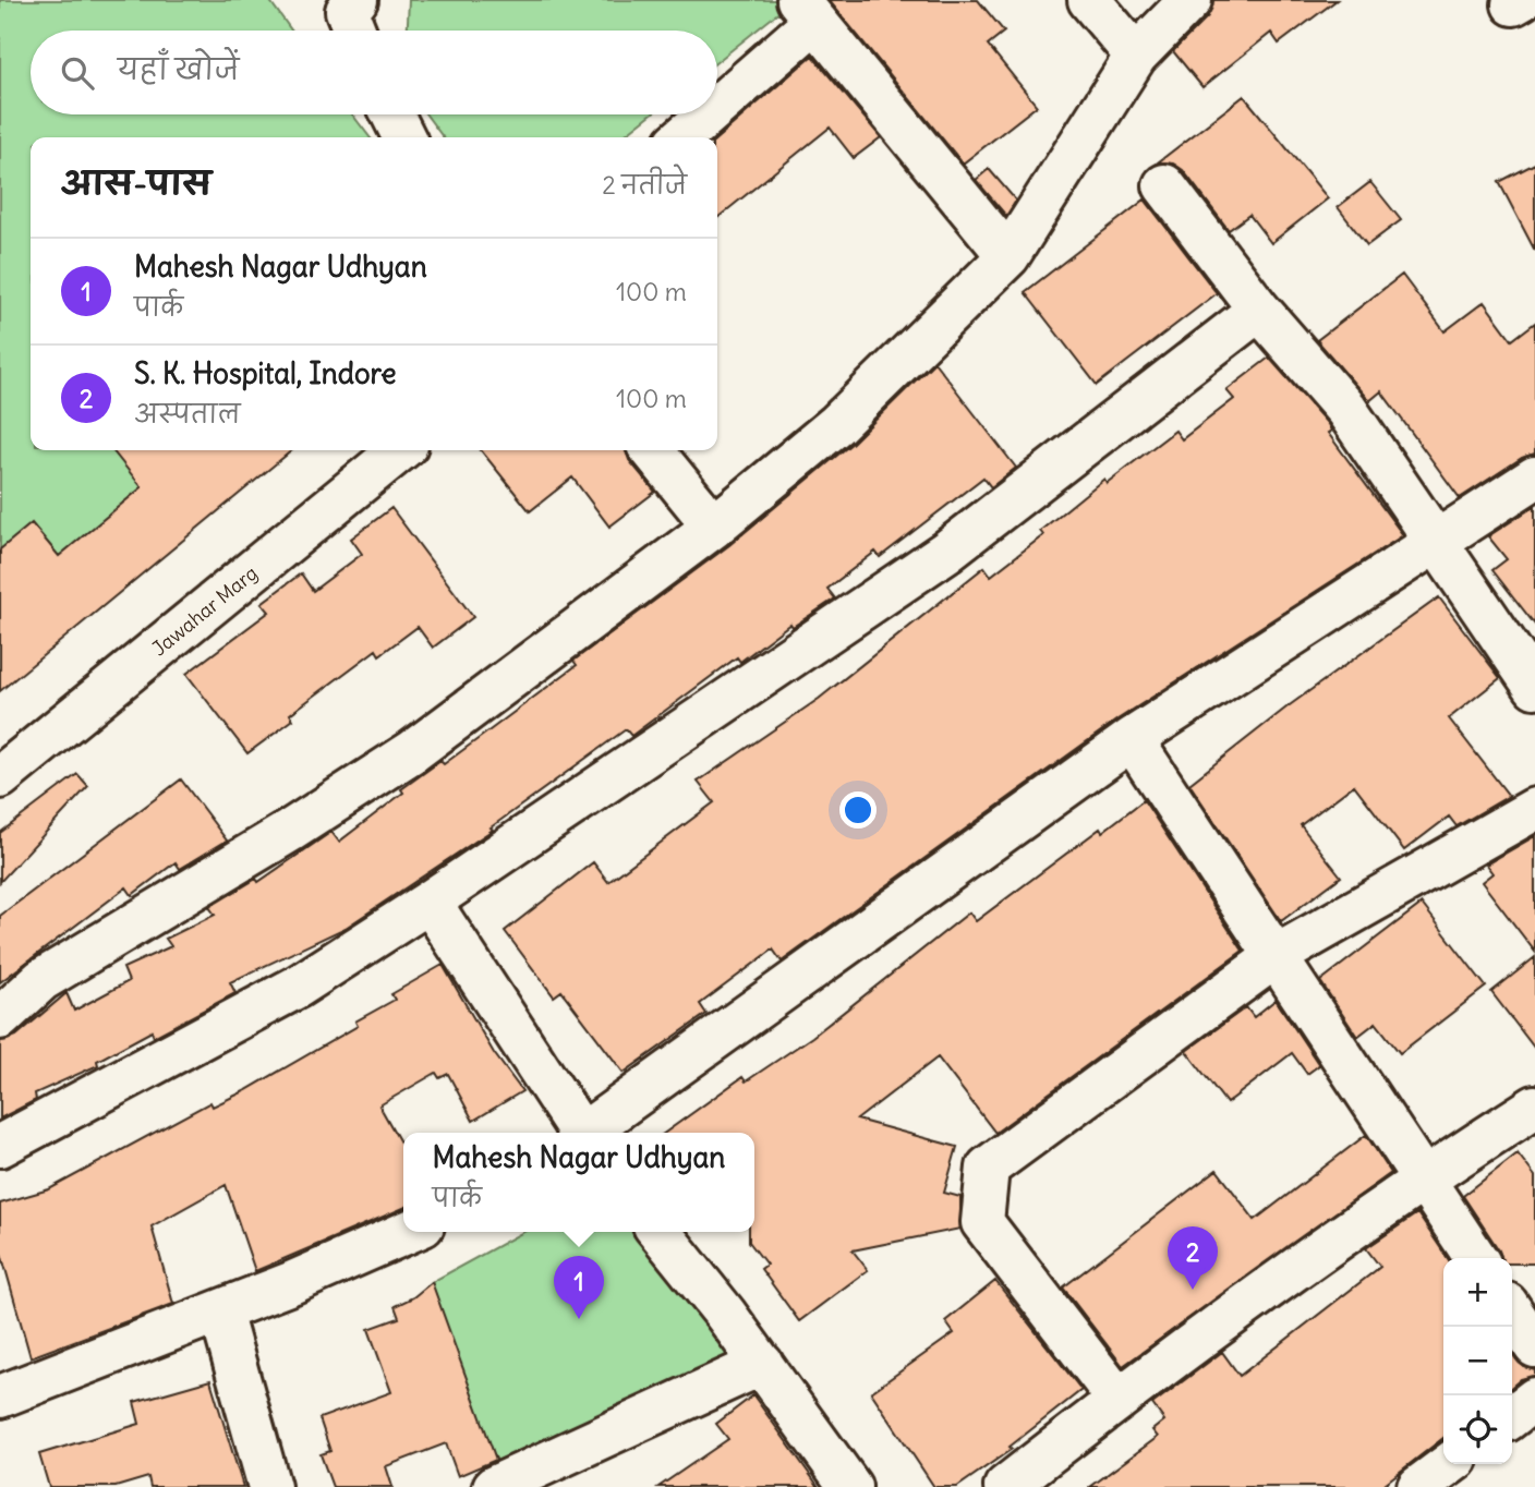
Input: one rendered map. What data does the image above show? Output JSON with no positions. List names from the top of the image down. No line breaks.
{"streets":{"street":["Jawahar Marg"]},"page":{"search":"यहाँ खोजें","heading":["आस-पास","2 नतीजे"],"list":[{"mark":"1","name":"Mahesh Nagar Udhyan","note":"पार्क","value":"100 m"},{"mark":"2","name":"S. K. Hospital, Indore","note":"अस्पताल","value":"100 m"}],"popup":["Mahesh Nagar Udhyan","पार्क"],"pins":["2","1"],"map_buttons":["+","−"]}}
